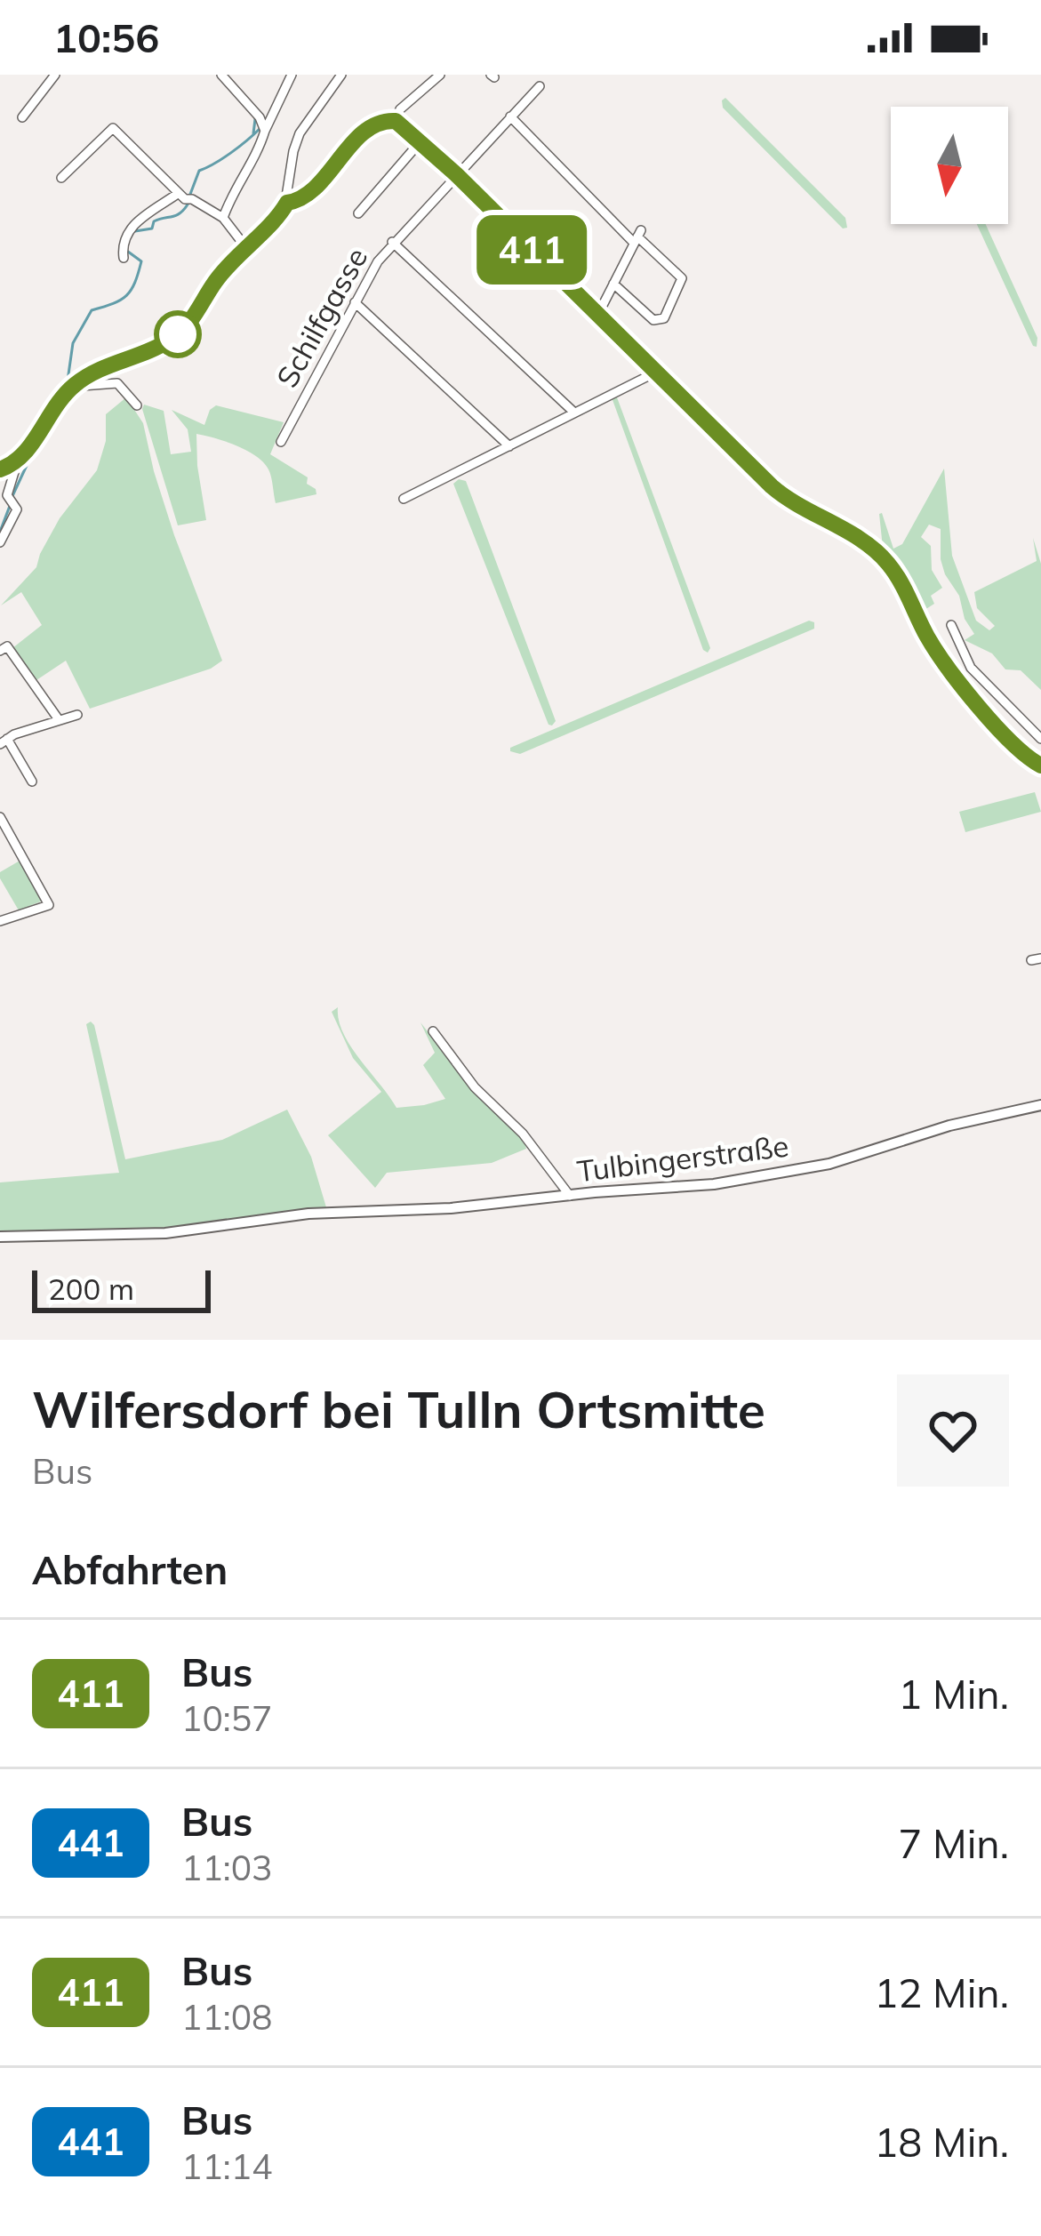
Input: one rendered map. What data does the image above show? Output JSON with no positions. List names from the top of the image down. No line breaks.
{"streets":{"main road":["Tulbingerstraße"],"street":["Schilfgasse"]},"lines":["bus line 411"],"scale_bar":"200 m","north":"bottom","page":{"status":"10:56","on_map":"411","scale":"200 m","heading":[["Wilfersdorf bei Tulln Ortsmitte","Bus"],"Abfahrten"],"list":[{"mark":"411","name":"Bus","note":"10:57","value":"1 Min."},{"mark":"441","name":"Bus","note":"11:03","value":"7 Min."},{"mark":"411","name":"Bus","note":"11:08","value":"12 Min."},{"mark":"441","name":"Bus","note":"11:14","value":"18 Min."}]}}
